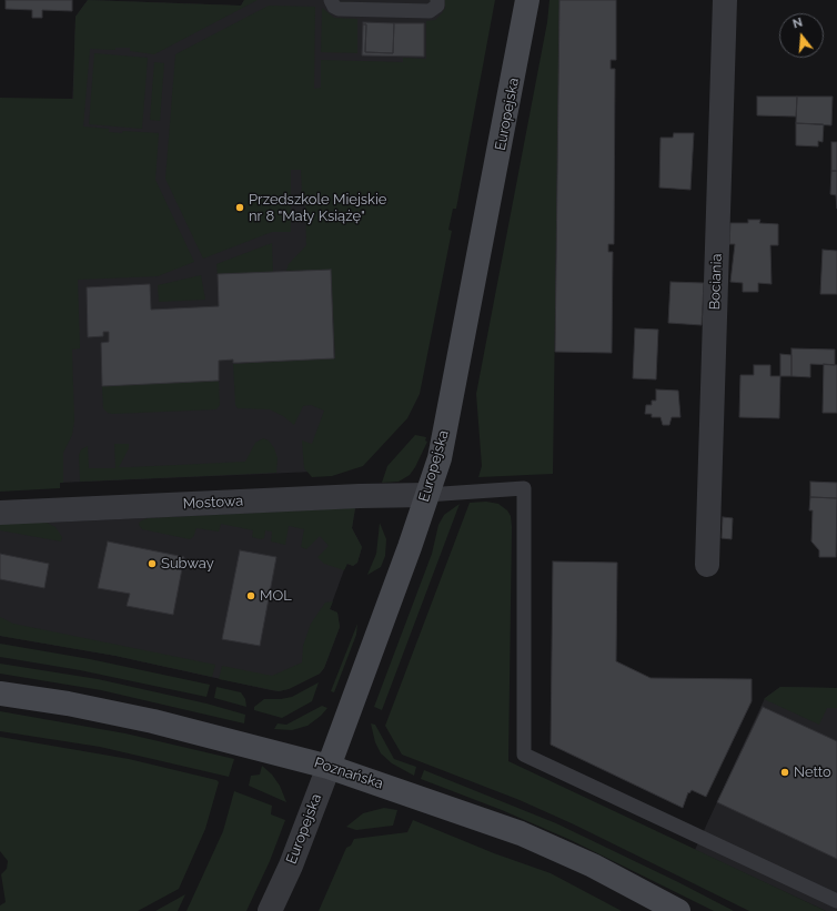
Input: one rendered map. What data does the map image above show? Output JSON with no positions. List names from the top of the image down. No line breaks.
{"streets":{"street":["Europejska","Bociania","Mostowa","Poznańska"]},"crossings":[["Europejska","Mostowa"],["Europejska","Poznańska"]],"places":["Przedszkole Miejskie nr 8 \"Mały Książę\"","Subway","MOL","Netto"],"north":"top"}
